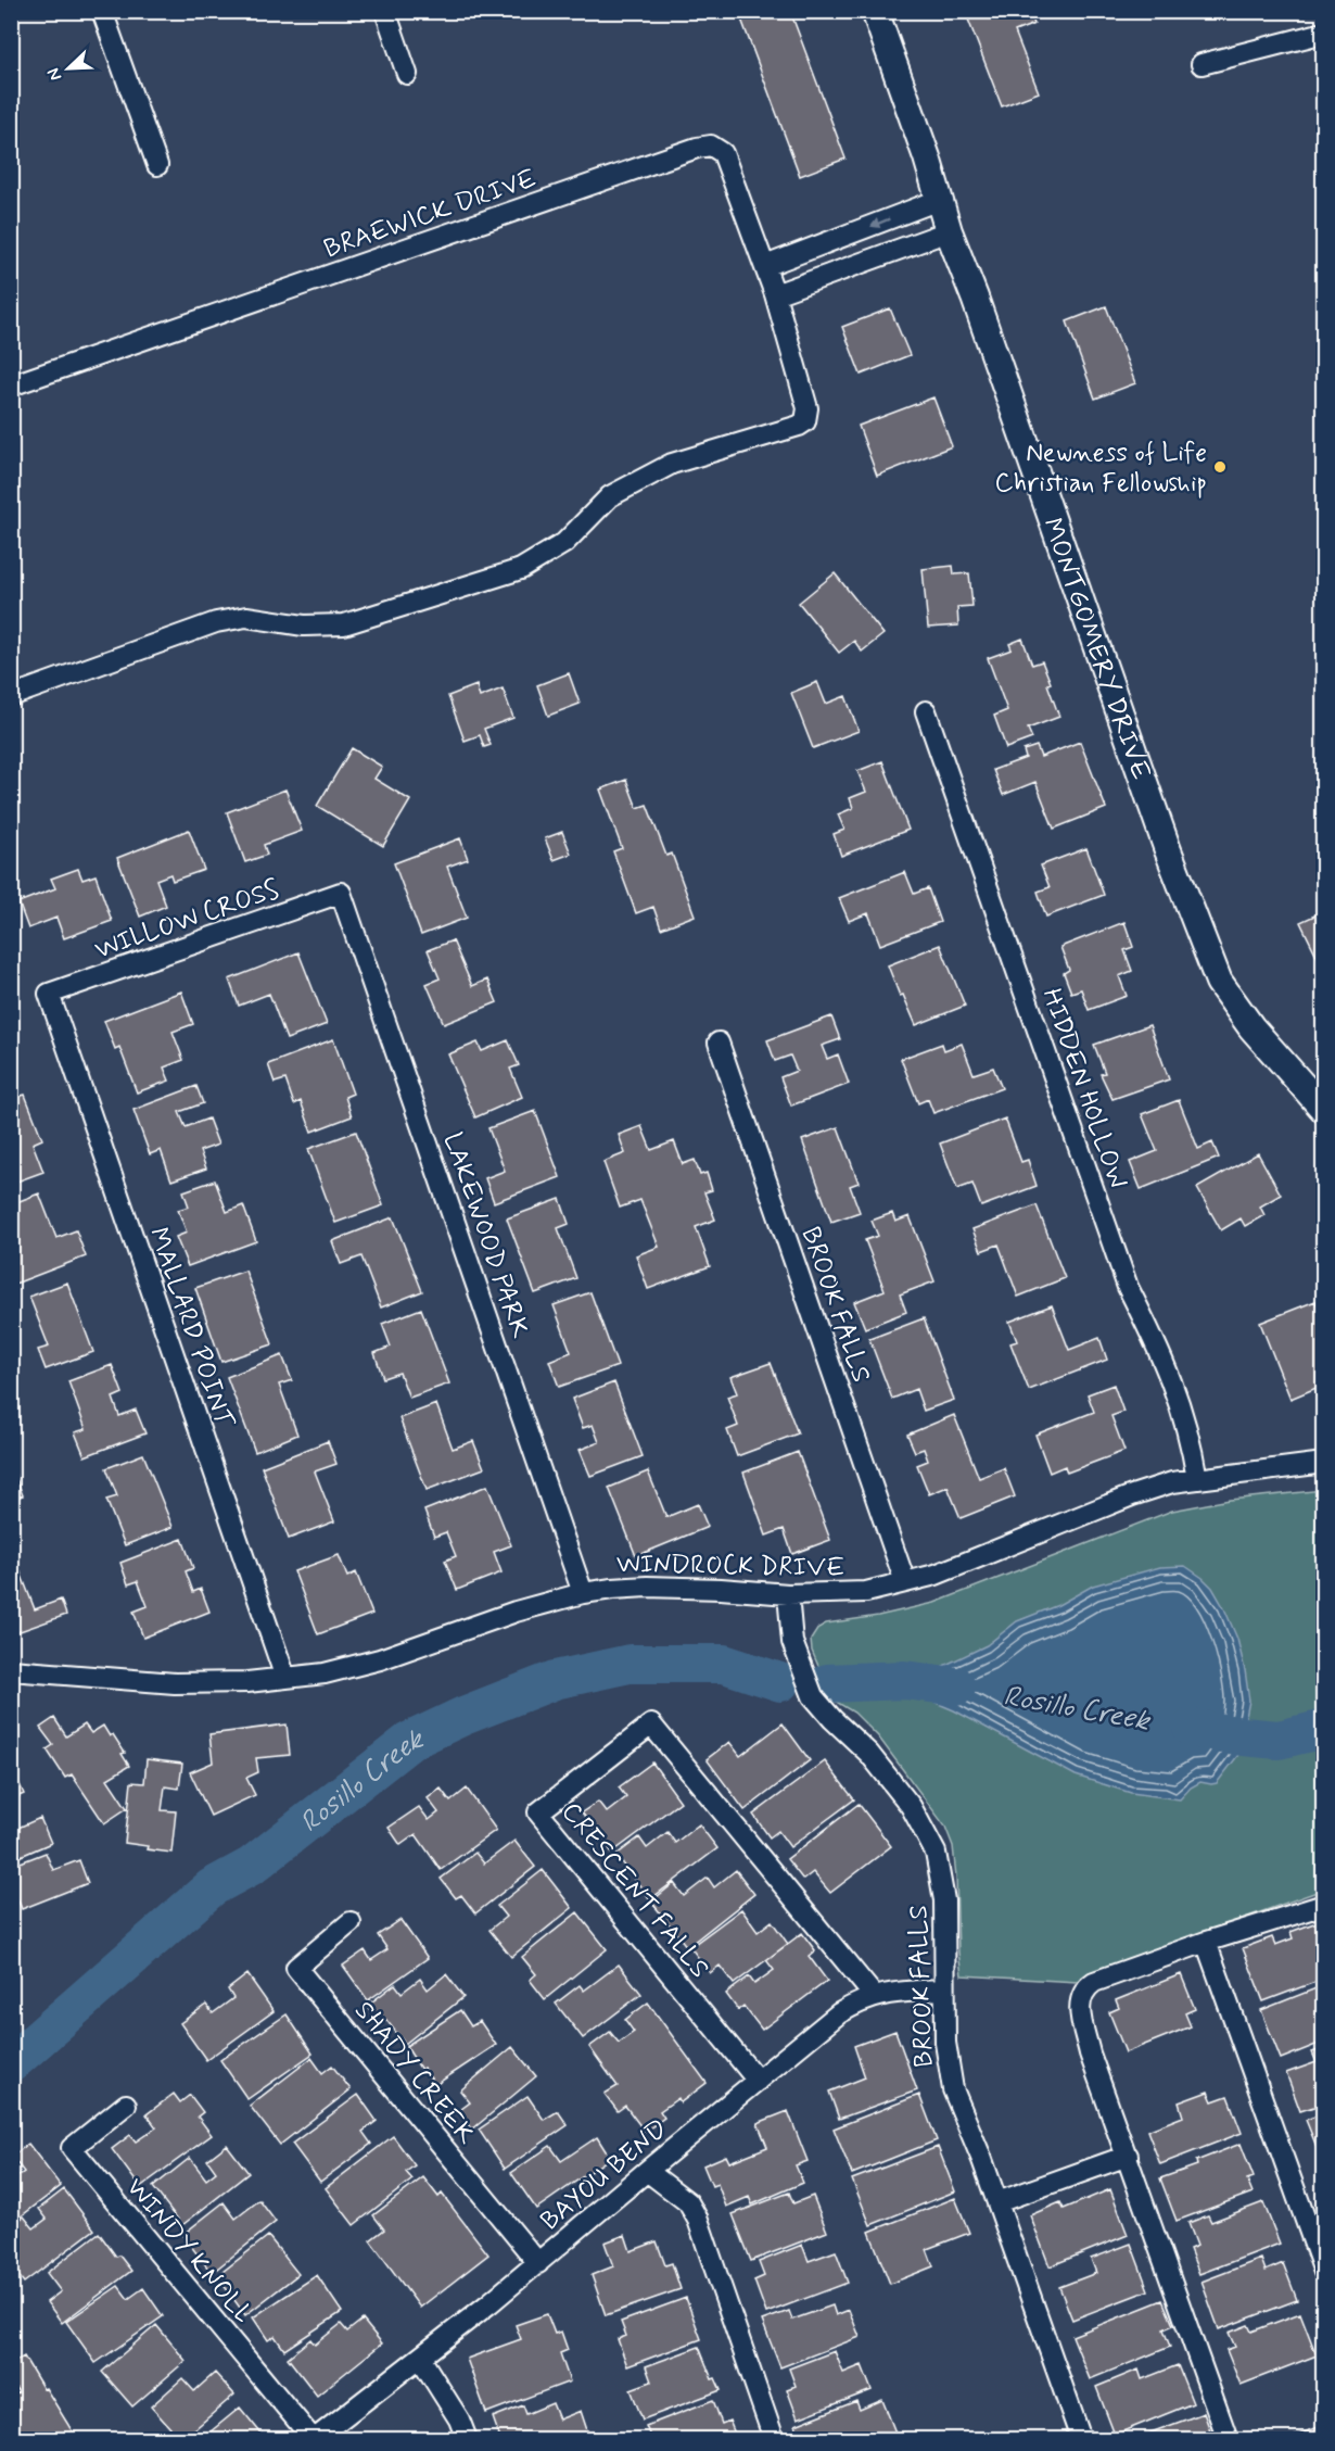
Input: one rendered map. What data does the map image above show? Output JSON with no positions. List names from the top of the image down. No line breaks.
{"streets":{"main road":["MONTGOMERY DRIVE"],"street":["BRAEWICK DRIVE","WILLOW CROSS","HIDDEN HOLLOW","LAKEWOOD PARK","BROOK FALLS","MALLARD POINT","WINDROCK DRIVE","CRESCENT FALLS","SHADY CREEK","BAYOU BEND","WINDY KNOLL"]},"crossings":[["WILLOW CROSS","LAKEWOOD PARK"],["WILLOW CROSS","MALLARD POINT"],["HIDDEN HOLLOW","WINDROCK DRIVE"],["LAKEWOOD PARK","WINDROCK DRIVE"],["BROOK FALLS","WINDROCK DRIVE"],["BROOK FALLS","BAYOU BEND"],["MALLARD POINT","WINDROCK DRIVE"],["CRESCENT FALLS","BAYOU BEND"],["SHADY CREEK","BAYOU BEND"],["BAYOU BEND","WINDY KNOLL"]],"water":["Rosillo Creek"],"places":["Newness of Life Christian Fellowship"],"north":"bottom left"}
